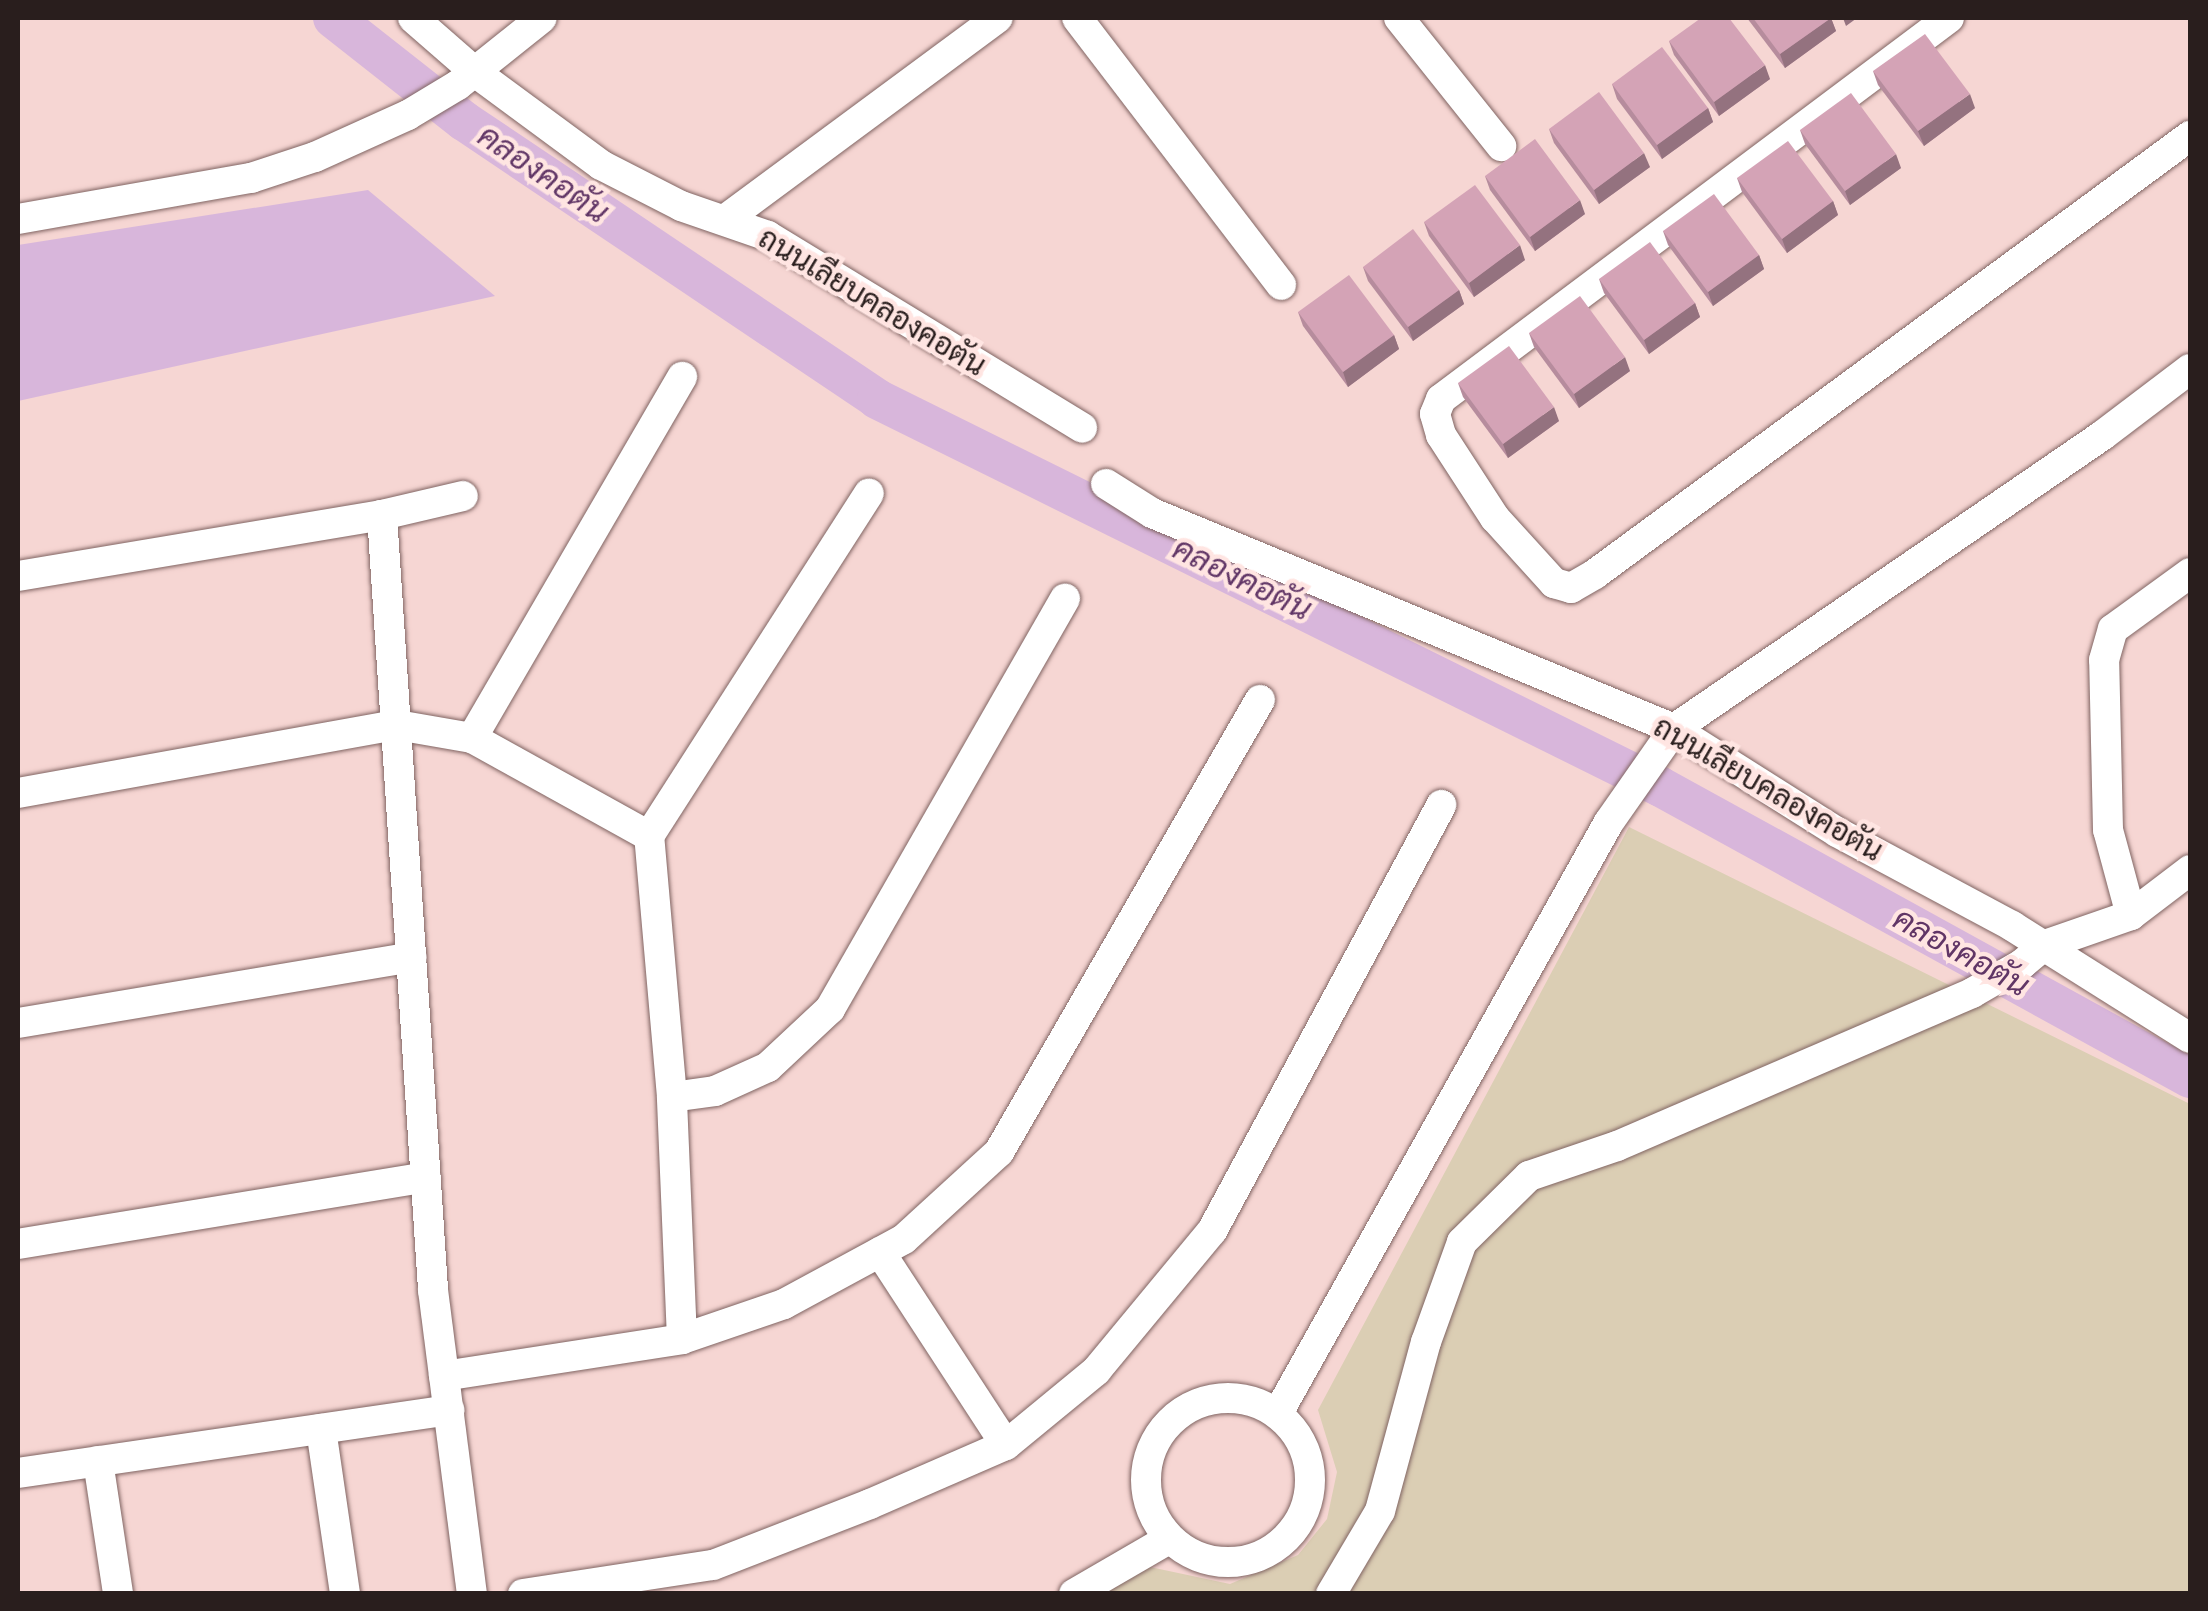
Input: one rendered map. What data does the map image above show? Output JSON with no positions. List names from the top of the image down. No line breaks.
{"streets":{"street":["ถนนเลียบคลองคอตัน"]},"water":["คลองคอตัน"]}
